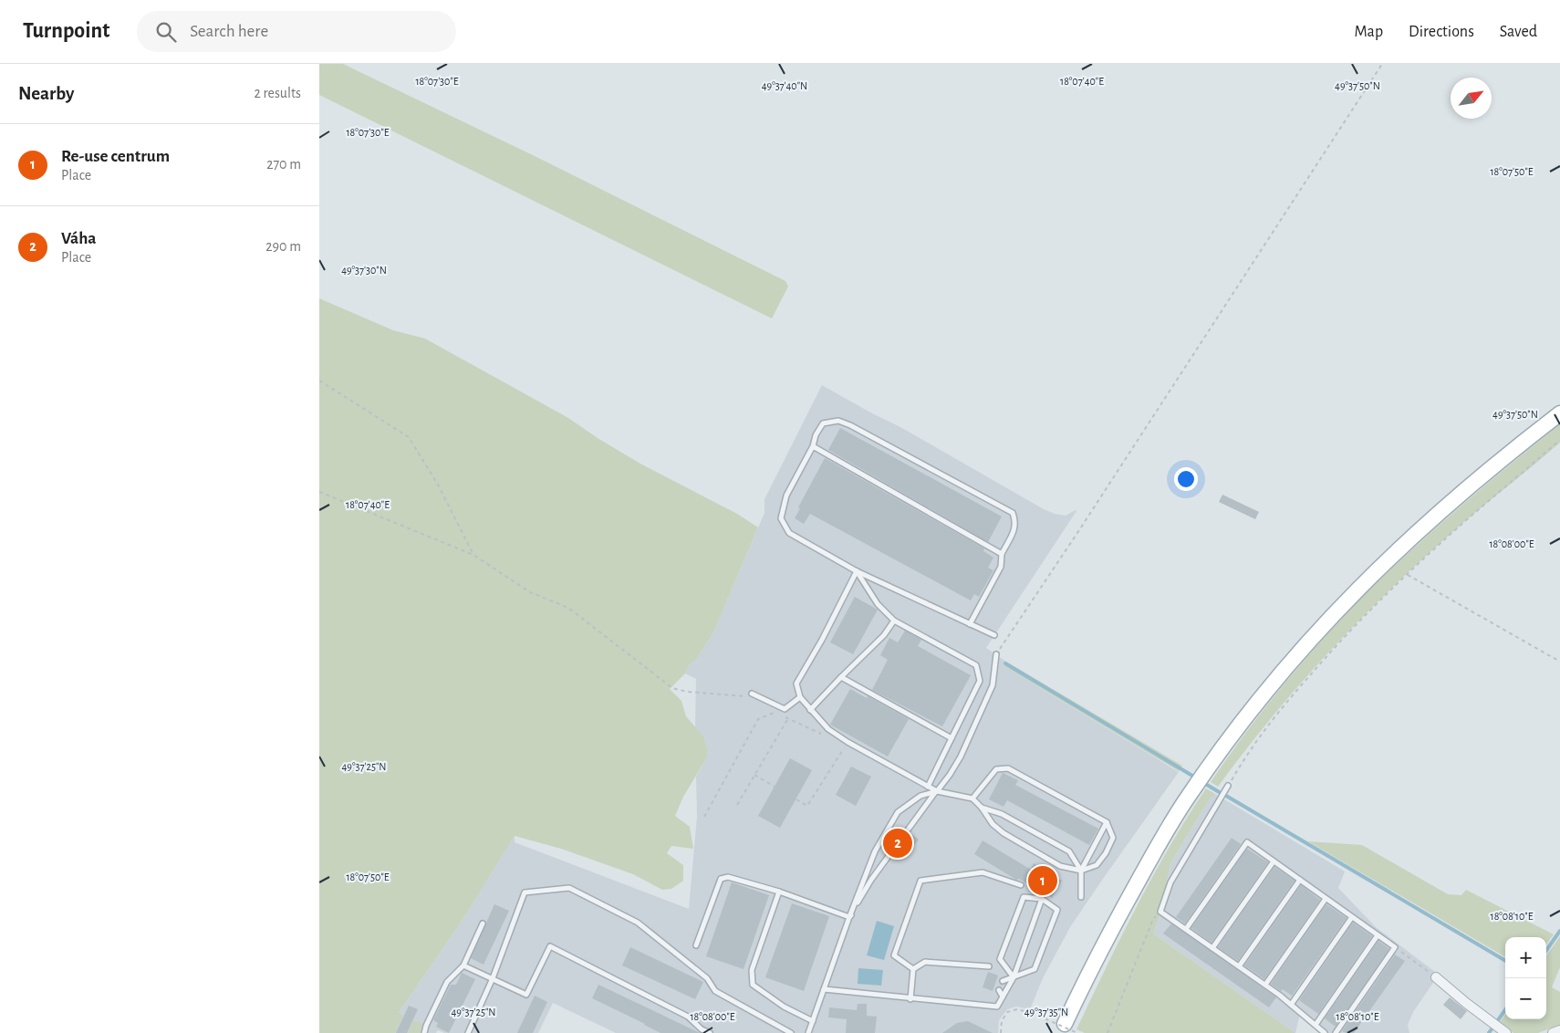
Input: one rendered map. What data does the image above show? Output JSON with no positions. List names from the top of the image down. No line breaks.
{"north":"top right","page":{"header":"Turnpoint","search":"Search here","nav":["Map","Directions","Saved"],"heading":["Nearby","2 results"],"list":[{"mark":"1","name":"Re-use centrum","note":"Place","value":"270 m"},{"mark":"2","name":"Váha","note":"Place","value":"290 m"}],"pins":["2","1"],"map_buttons":["+","−"]},"coordinates":["18°07'30\"E","18°07'40\"E","49°37'40\"N","49°37'50\"N","18°07'50\"E","49°37'30\"N","18°08'00\"E","49°37'25\"N","18°08'10\"E","49°37'35\"N"]}
